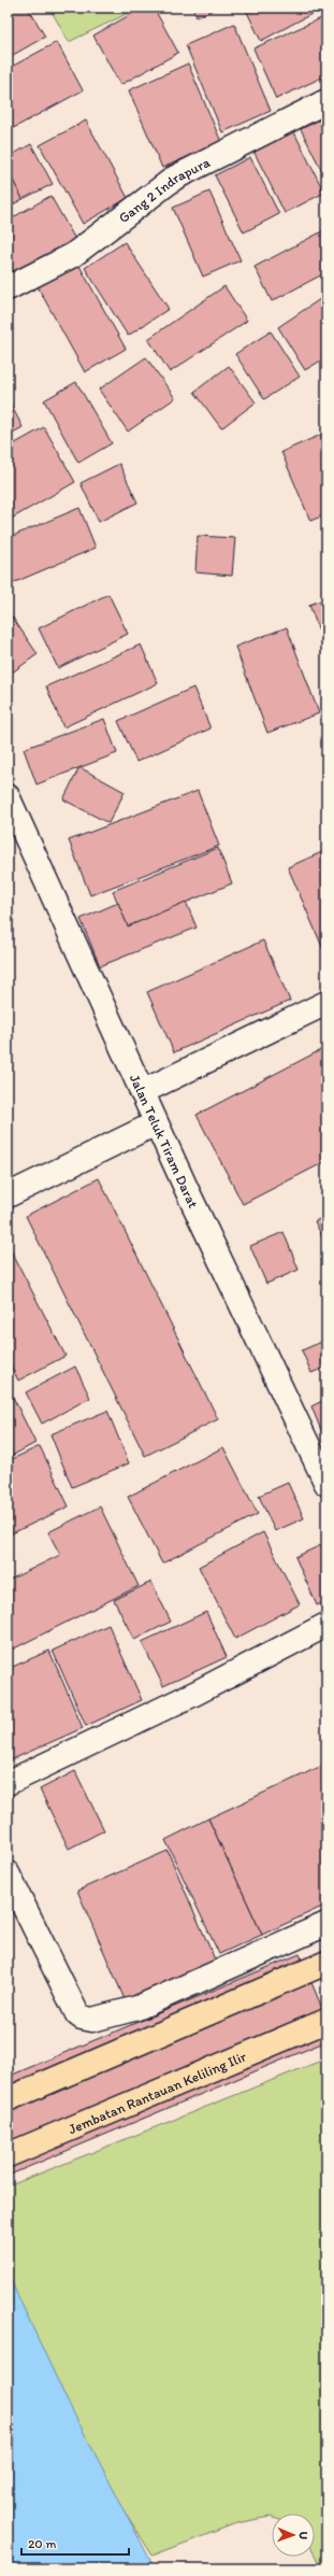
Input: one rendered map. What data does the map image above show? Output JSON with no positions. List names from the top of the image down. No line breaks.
{"streets":{"main road":["Jembatan Rantauan Keliling Ilir"],"street":["Gang 2 Indrapura","Jalan Teluk Tiram Darat"]},"scale_bar":"20 m","north":"right"}
